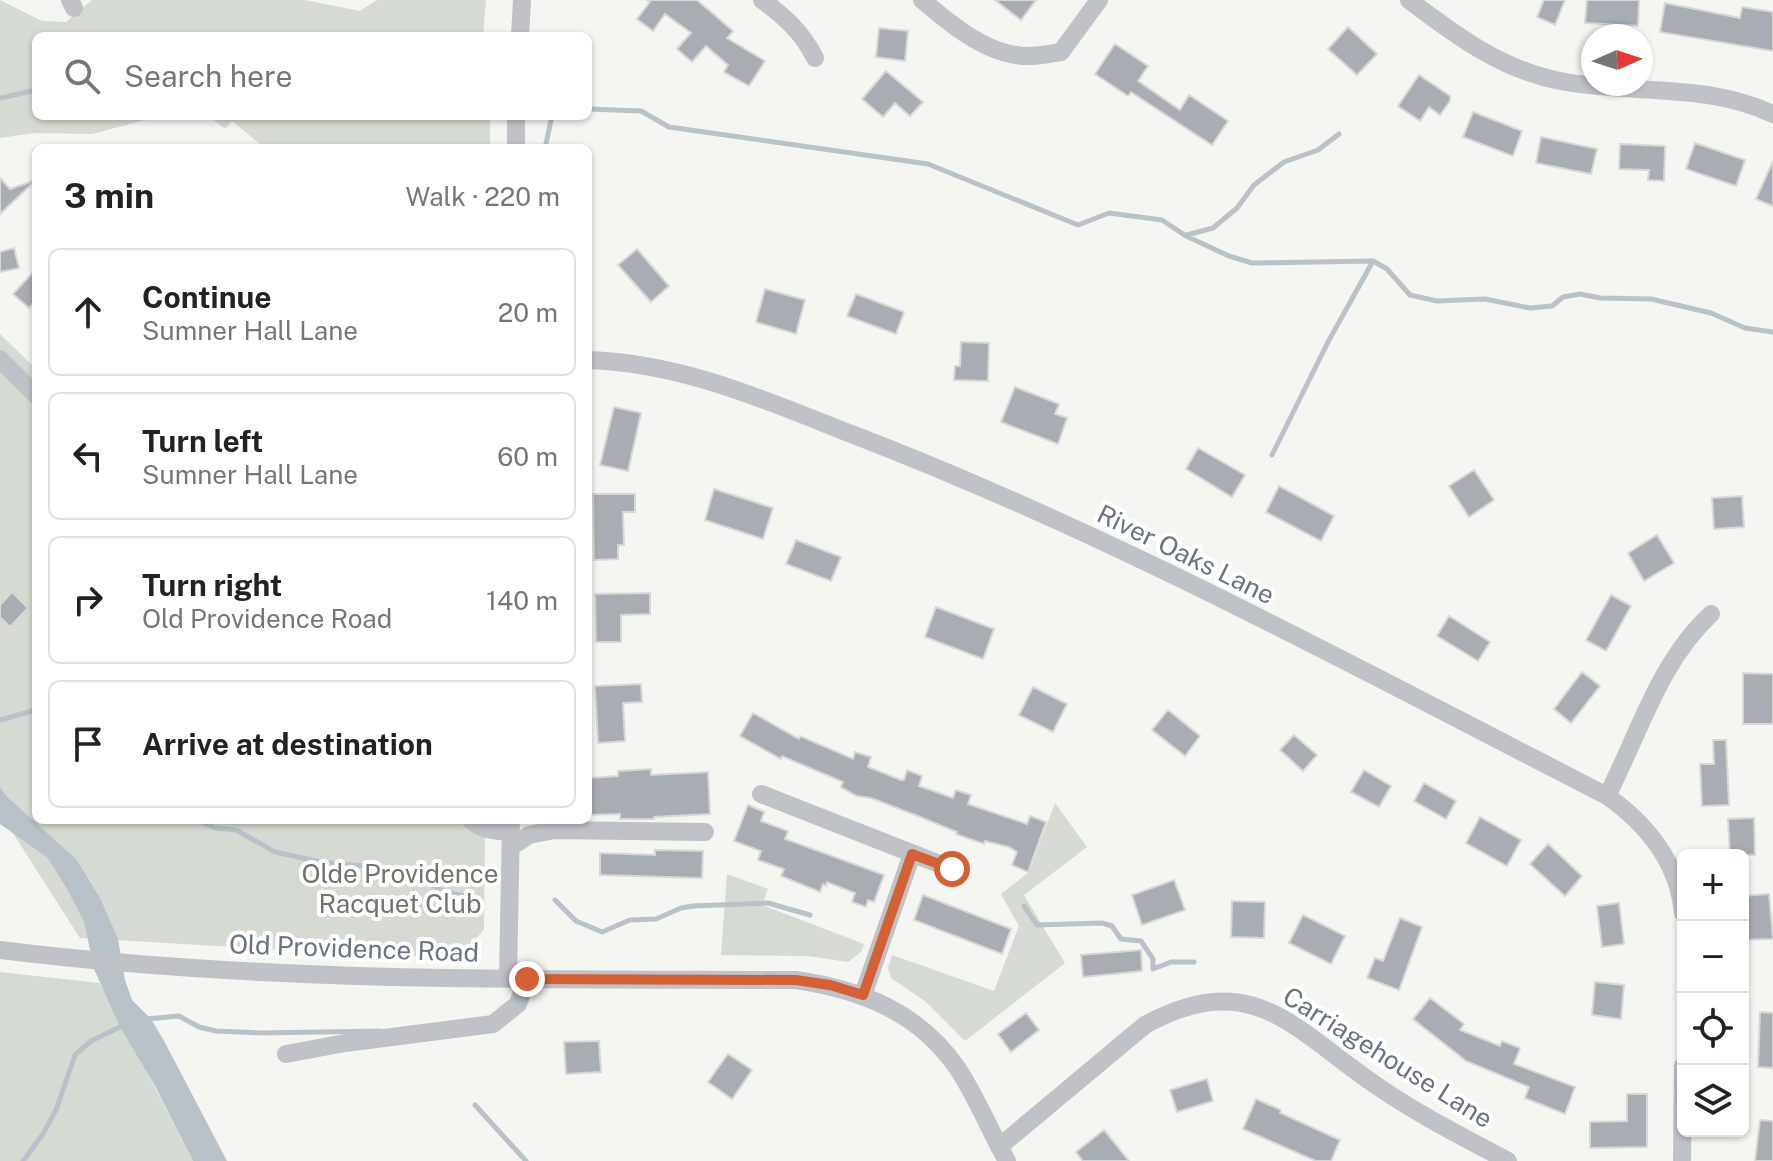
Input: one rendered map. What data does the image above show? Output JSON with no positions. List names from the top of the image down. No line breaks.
{"streets":{"street":["River Oaks Lane","Old Providence Road","Carriagehouse Lane"]},"crossings":[["Old Providence Road","Carriagehouse Lane"]],"parks":["Olde Providence Racquet Club"],"north":"right","page":{"search":"Search here","heading":["3 min","Walk · 220 m"],"list":[["Continue","Sumner Hall Lane","20 m"],["Turn left","Sumner Hall Lane","60 m"],["Turn right","Old Providence Road","140 m"],"Arrive at destination"],"map_buttons":["+","−"]}}
